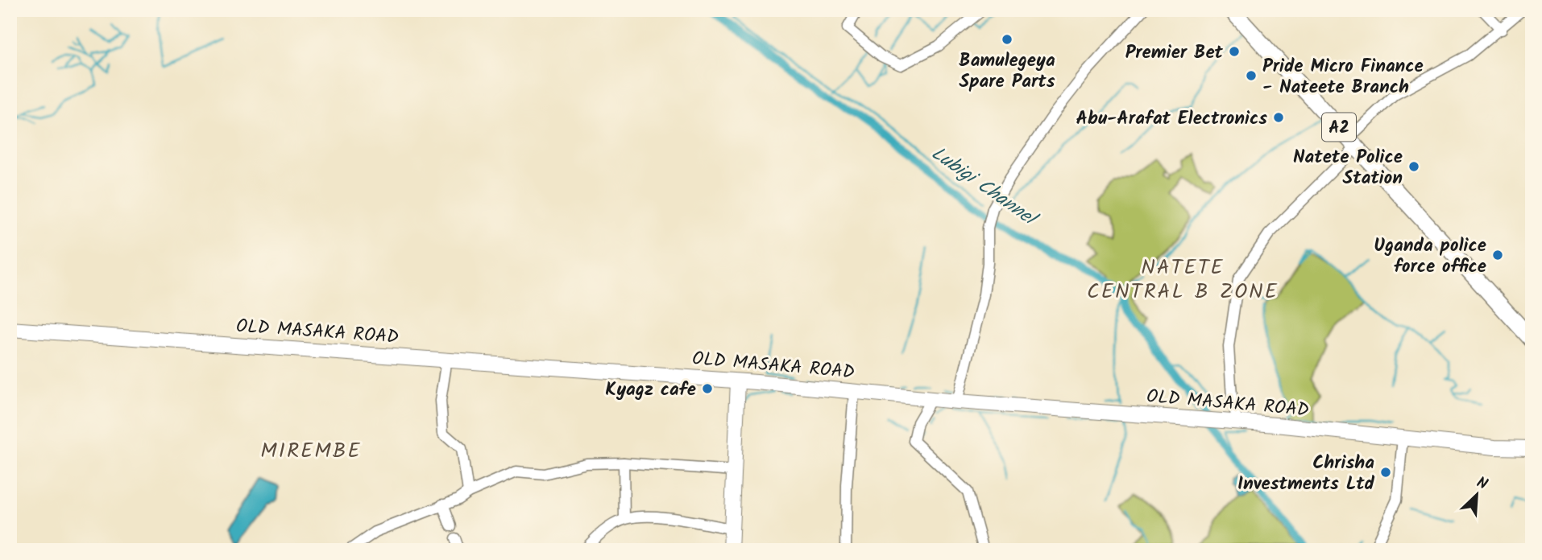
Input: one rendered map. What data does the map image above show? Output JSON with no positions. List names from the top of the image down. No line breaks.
{"streets":{"main road":["A2","OLD MASAKA ROAD"]},"districts":["NATETE CENTRAL B ZONE","MIREMBE"],"water":["Lubigi Channel"],"places":["Bamulegeya Spare Parts","Premier Bet","Pride Micro Finance - Nateete Branch","Abu-Arafat Electronics","Natete Police Station","Uganda police force office","Kyagz cafe","Chrisha Investments Ltd"],"north":"top right"}
